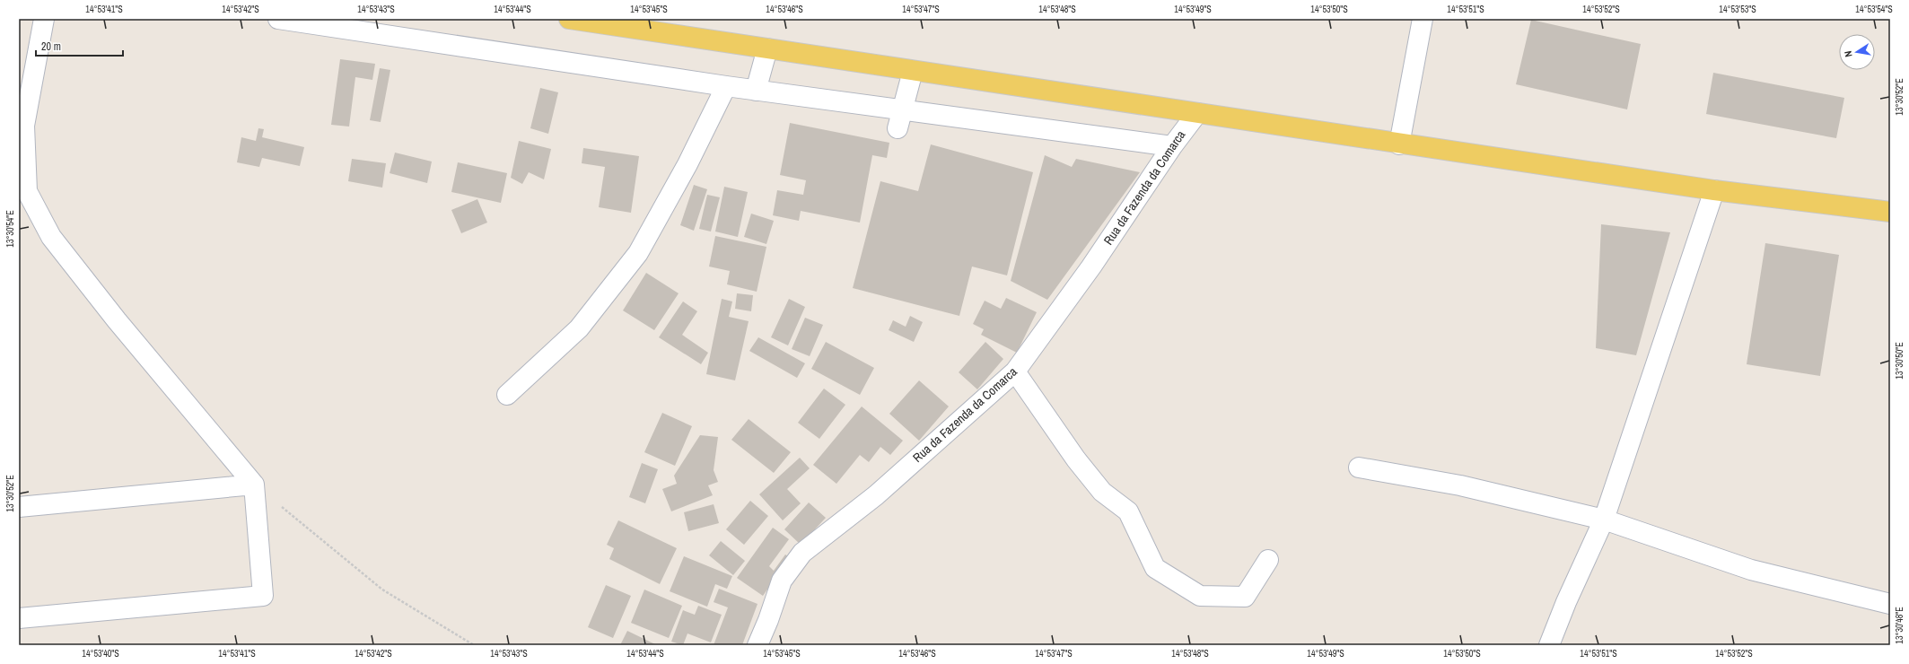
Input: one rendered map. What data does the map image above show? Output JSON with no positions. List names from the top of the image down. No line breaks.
{"streets":{"street":["Rua da Fazenda da Comarca"]},"scale_bar":"20 m","north":"left","coordinates":["14°53'41\"S","14°53'42\"S","14°53'43\"S","14°53'44\"S","14°53'45\"S","14°53'46\"S","14°53'47\"S","14°53'48\"S","14°53'49\"S","14°53'50\"S","14°53'51\"S","14°53'52\"S","14°53'53\"S","14°53'54\"S","13°30'52\"E","13°30'54\"E","13°30'50\"E","13°30'48\"E","14°53'40\"S"]}
